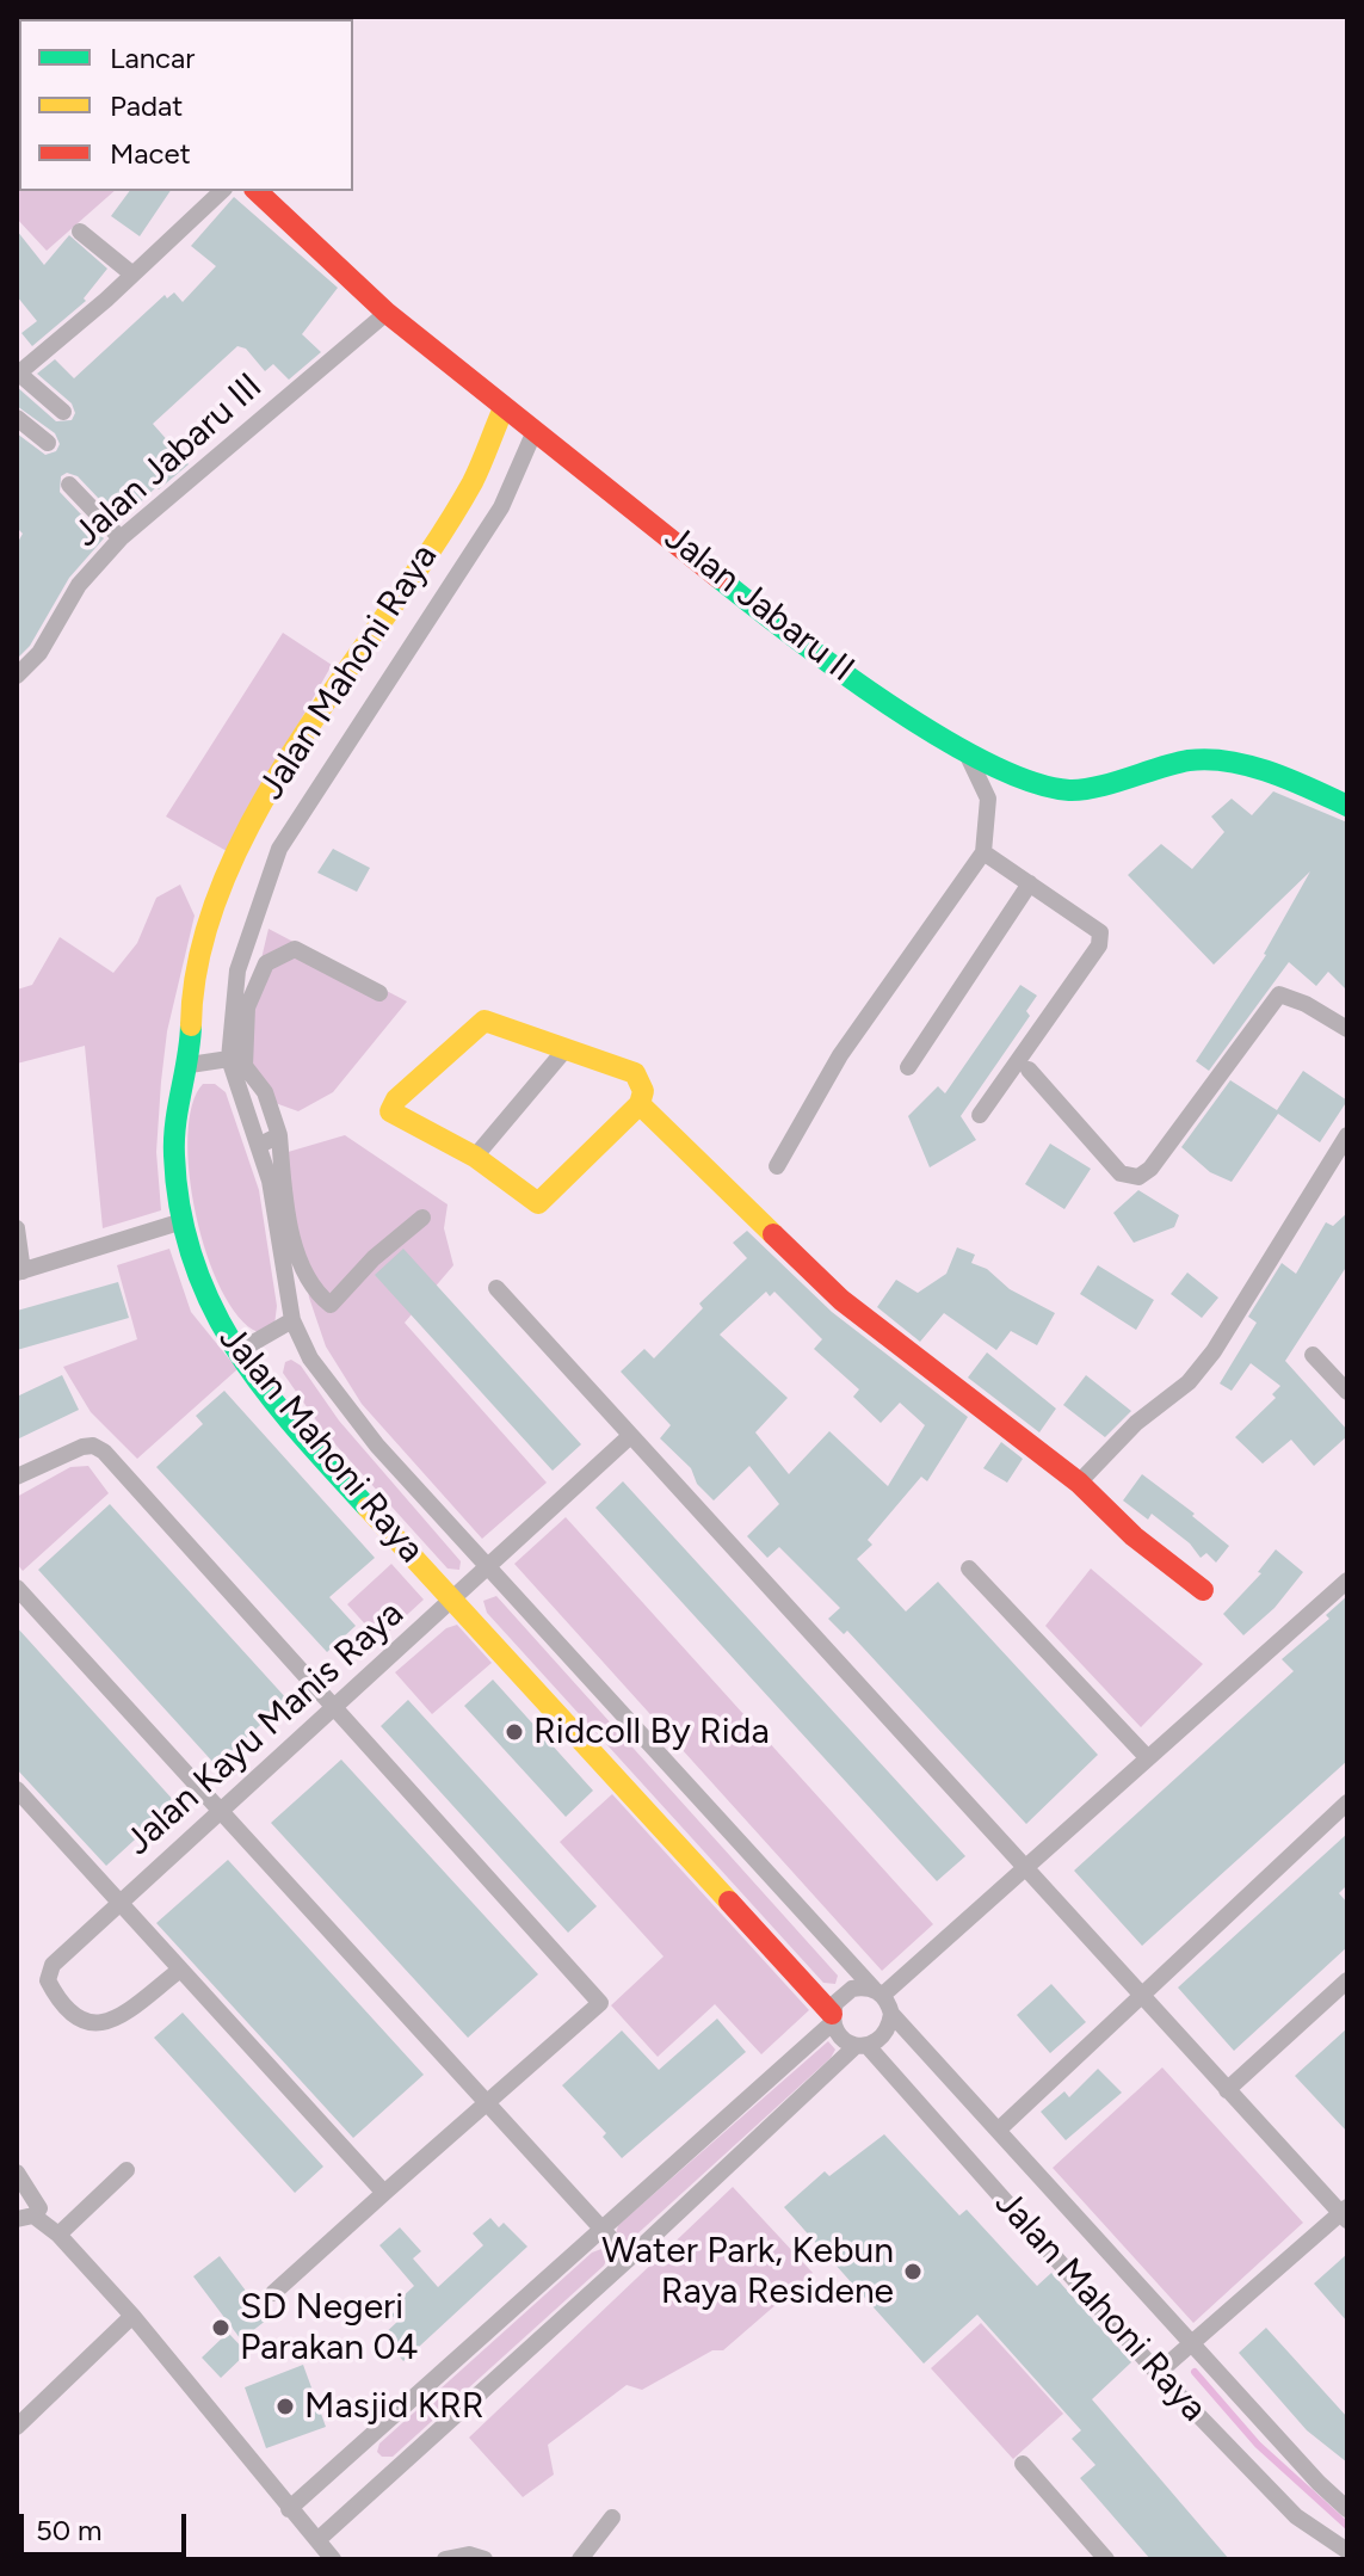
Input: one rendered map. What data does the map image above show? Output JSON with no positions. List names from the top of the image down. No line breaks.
{"streets":{"street":["Jalan Jabaru III","Jalan Jabaru II","Jalan Mahoni Raya","Jalan Kayu Manis Raya"]},"crossings":[["Jalan Jabaru III","Jalan Jabaru II"],["Jalan Jabaru II","Jalan Mahoni Raya"],["Jalan Mahoni Raya","Jalan Kayu Manis Raya"]],"places":["Ridcoll By Rida","Water Park, Kebun Raya Residene","SD Negeri Parakan 04","Masjid KRR"],"legend":["Lancar","Padat","Macet"],"scale_bar":"50 m"}
